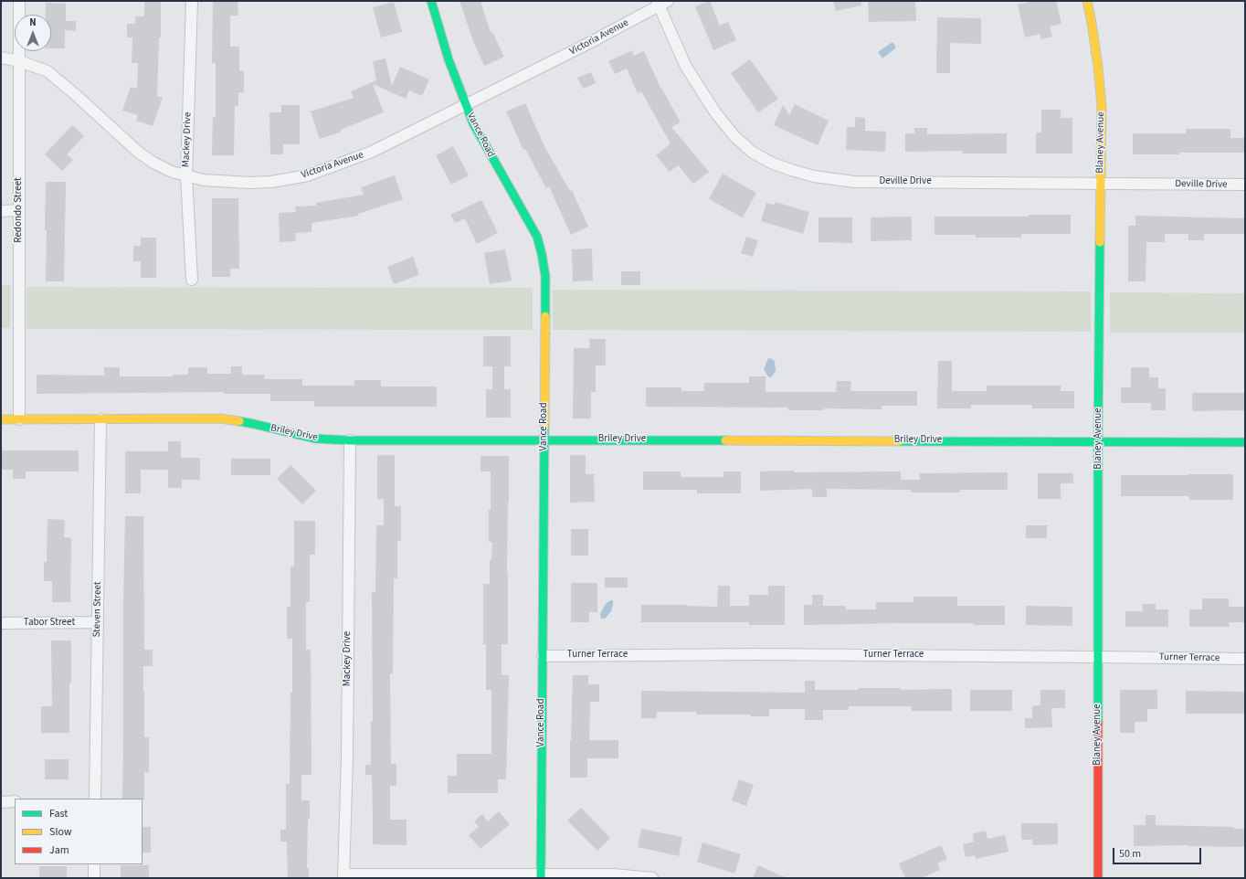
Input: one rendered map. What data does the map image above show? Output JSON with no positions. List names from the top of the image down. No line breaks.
{"streets":{"street":["Victoria Avenue","Vance Road","Mackey Drive","Blaney Avenue","Deville Drive","Redondo Street","Briley Drive","Steven Street","Tabor Street","Turner Terrace"]},"crossings":[["Victoria Avenue","Vance Road"],["Victoria Avenue","Mackey Drive"],["Victoria Avenue","Deville Drive"],["Victoria Avenue","Redondo Street"],["Vance Road","Briley Drive"],["Vance Road","Turner Terrace"],["Mackey Drive","Briley Drive"],["Blaney Avenue","Deville Drive"],["Blaney Avenue","Briley Drive"],["Blaney Avenue","Turner Terrace"],["Redondo Street","Briley Drive"],["Briley Drive","Steven Street"],["Steven Street","Tabor Street"]],"legend":["Fast","Slow","Jam"],"scale_bar":"50 m","north":"top"}
